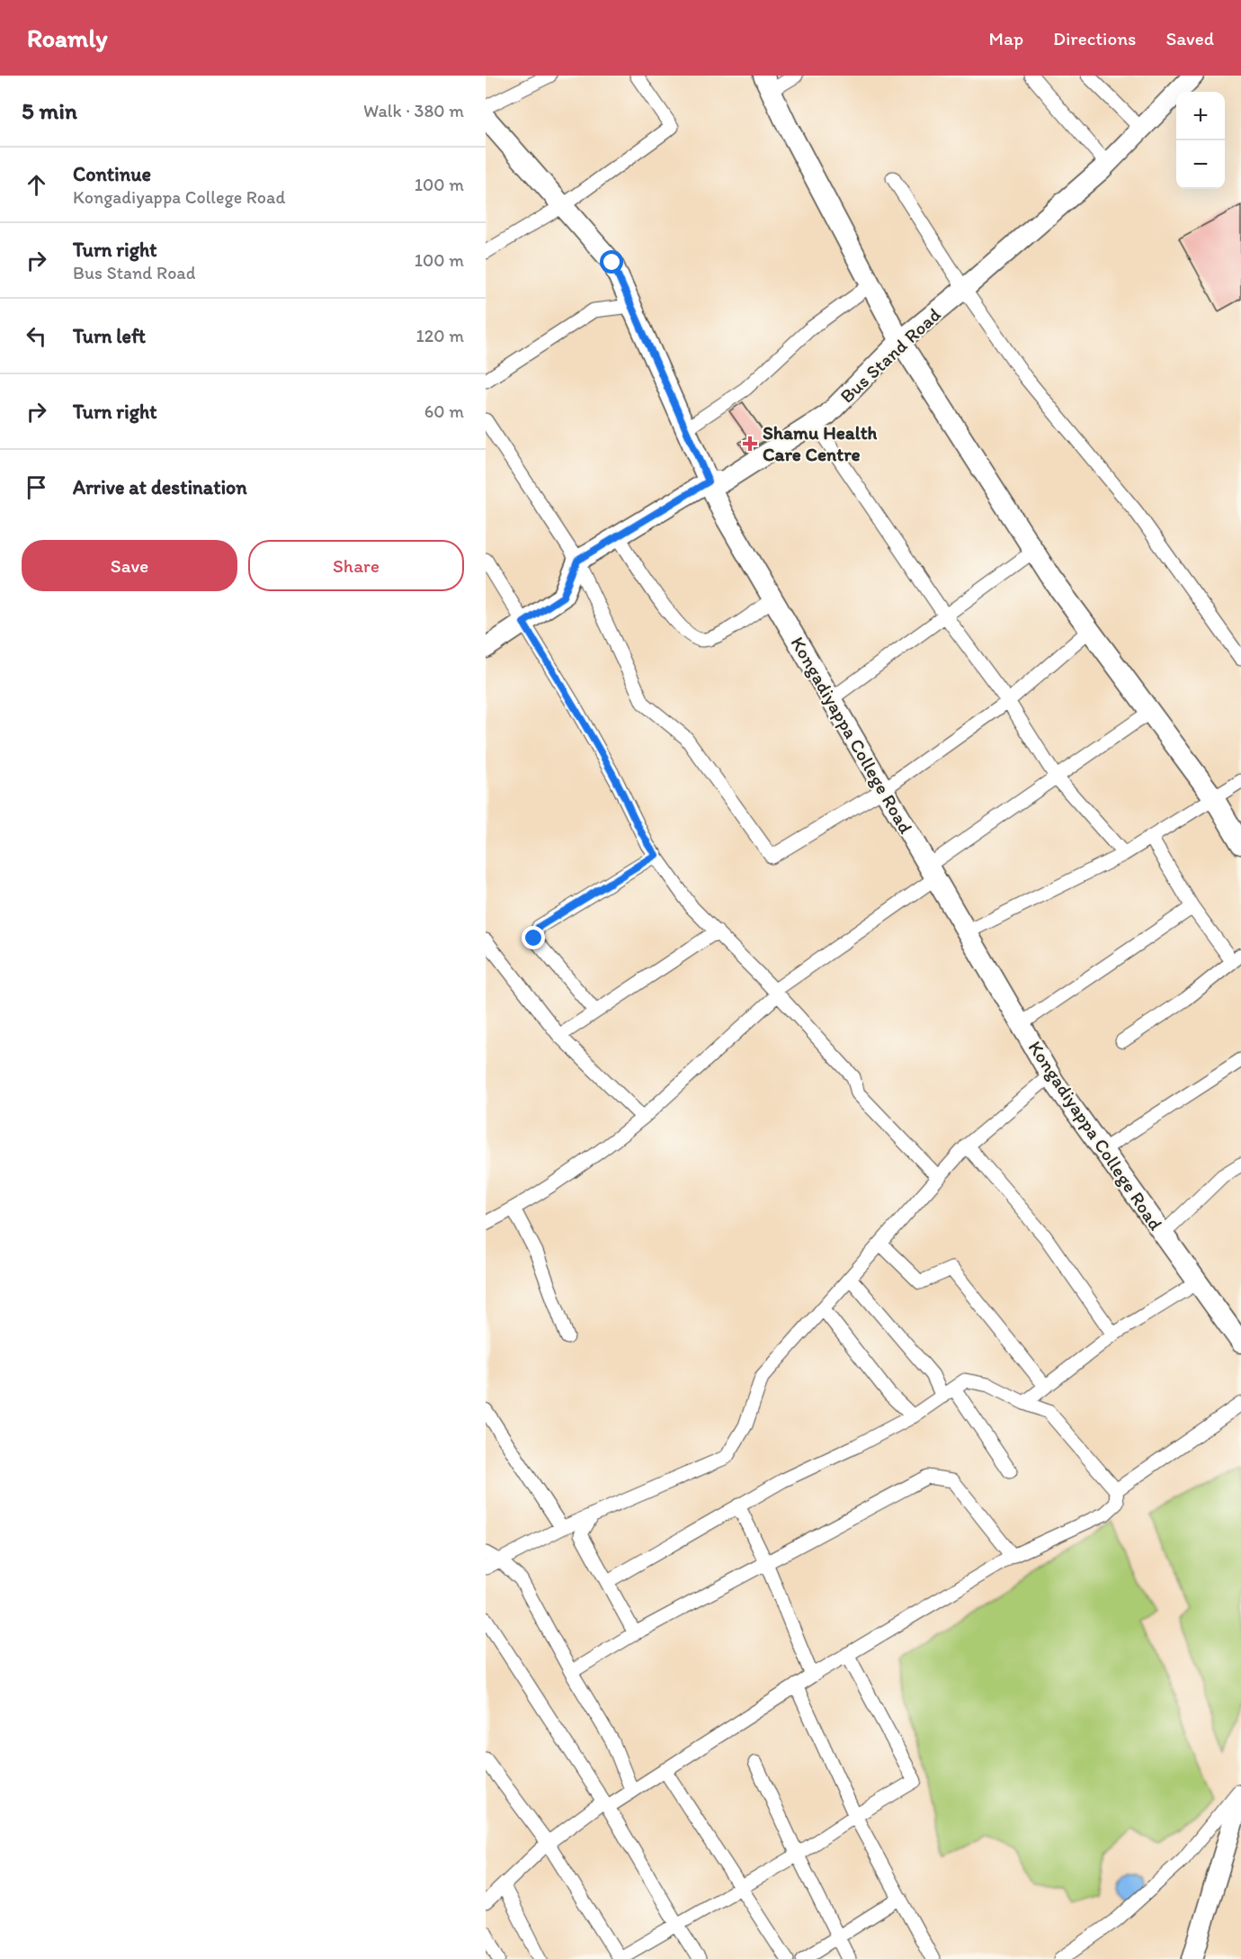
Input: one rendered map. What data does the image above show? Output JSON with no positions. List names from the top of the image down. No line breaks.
{"streets":{"street":["Bus Stand Road","Kongadiyappa College Road"]},"crossings":[["Bus Stand Road","Kongadiyappa College Road"]],"places":{"health":["Shamu Health Care Centre"]},"page":{"header":"Roamly","nav":["Map","Directions","Saved"],"heading":["5 min","Walk · 380 m"],"map_buttons":["+","−"],"list":[["Continue","Kongadiyappa College Road","100 m"],["Turn right","Bus Stand Road","100 m"],["Turn left","120 m"],["Turn right","60 m"],"Arrive at destination"],"buttons":["Save","Share"]}}
